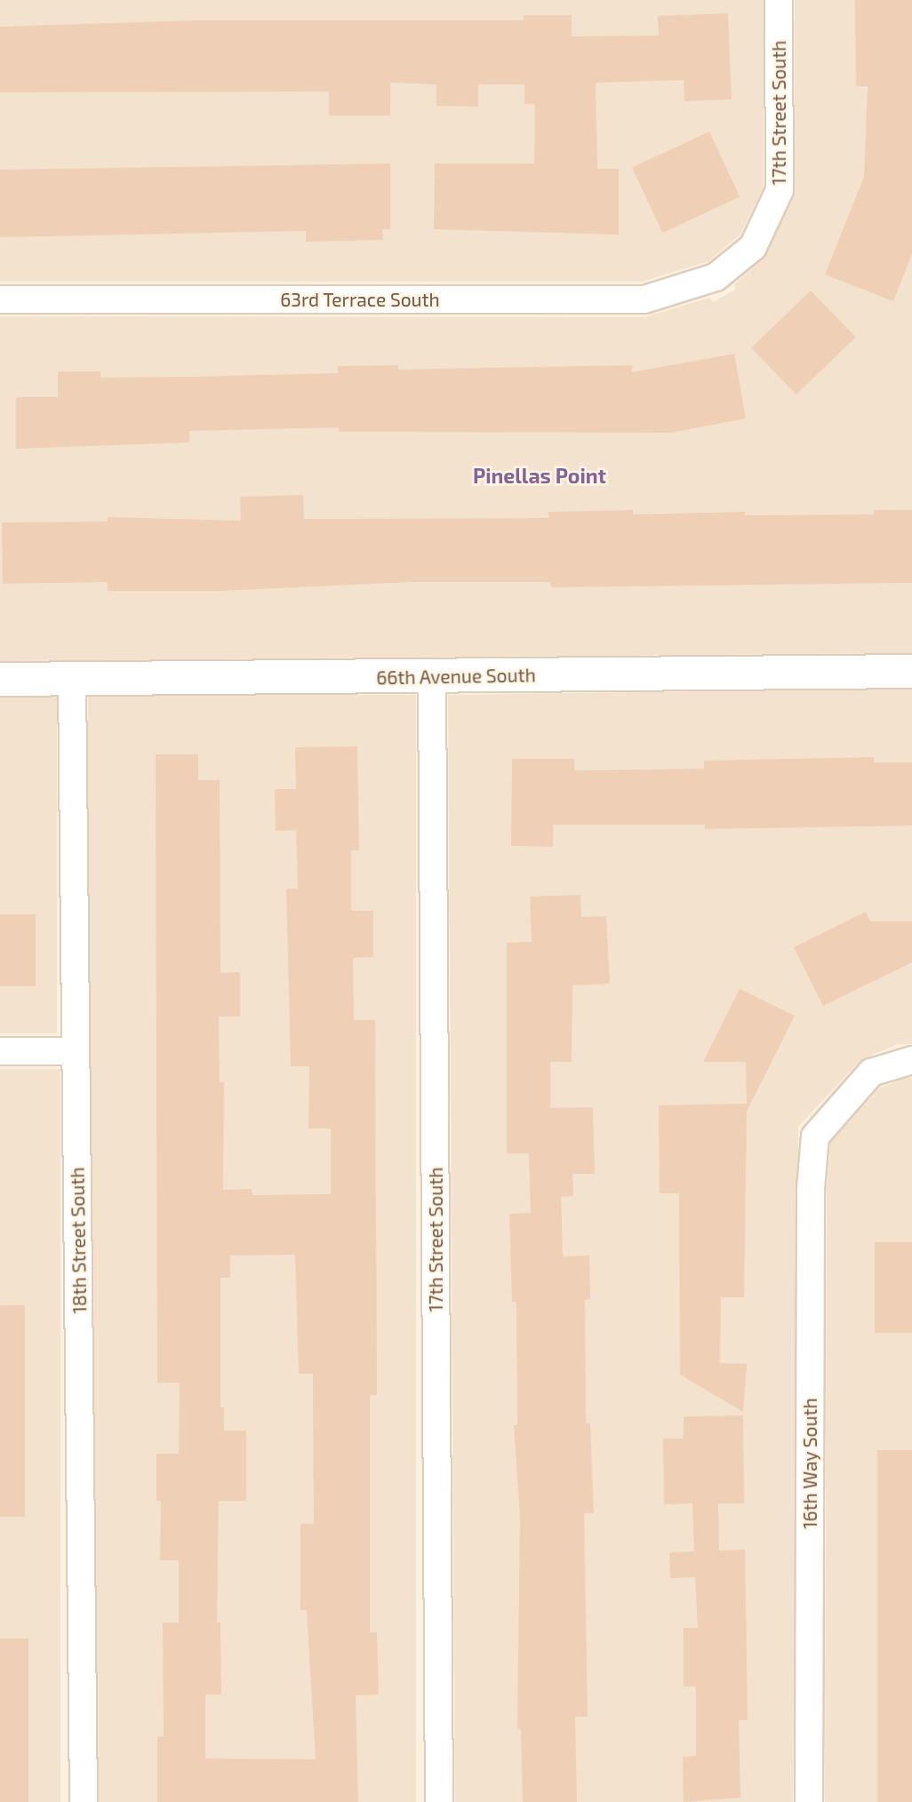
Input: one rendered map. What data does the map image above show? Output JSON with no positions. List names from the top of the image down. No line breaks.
{"streets":{"street":["17th Street South","63rd Terrace South","66th Avenue South","18th Street South","16th Way South"]},"crossings":[["17th Street South","63rd Terrace South"],["17th Street South","66th Avenue South"],["66th Avenue South","18th Street South"]],"districts":["Pinellas Point"]}
